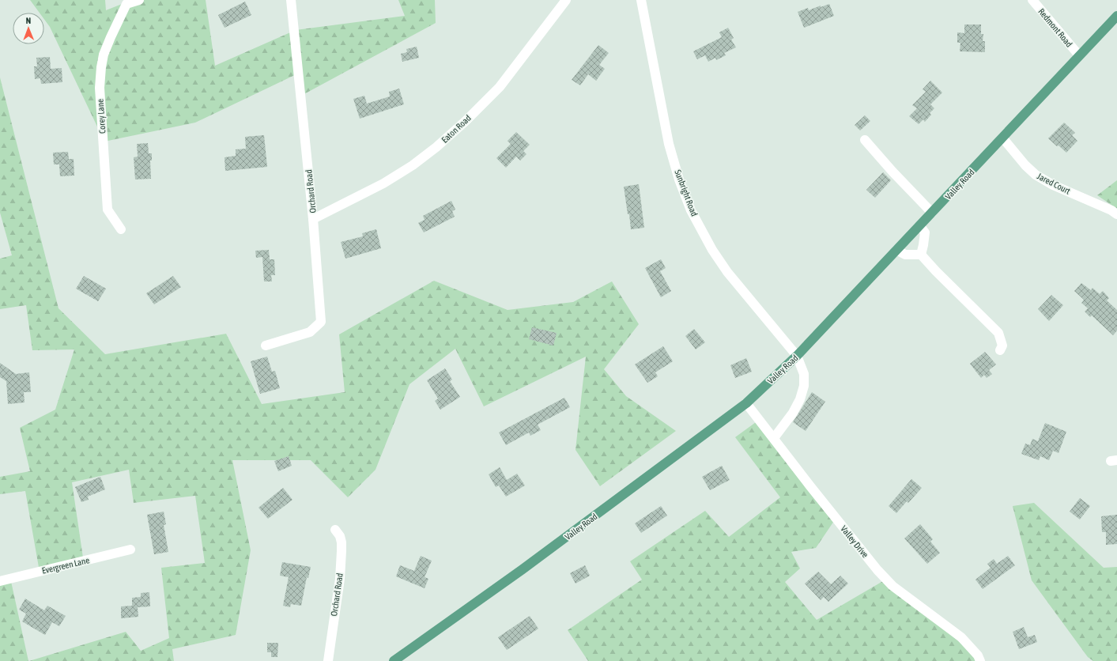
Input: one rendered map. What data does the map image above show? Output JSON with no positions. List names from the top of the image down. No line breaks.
{"streets":{"main road":["Valley Road"],"street":["Redmont Road","Corey Lane","Eaton Road","Jared Court","Orchard Road","Sunbright Road","Valley Drive","Evergreen Lane"]},"crossings":[["Redmont Road","Valley Road"],["Eaton Road","Orchard Road"],["Jared Court","Valley Road"],["Valley Road","Sunbright Road"],["Valley Road","Valley Drive"],["Sunbright Road","Valley Drive"]],"north":"top"}
